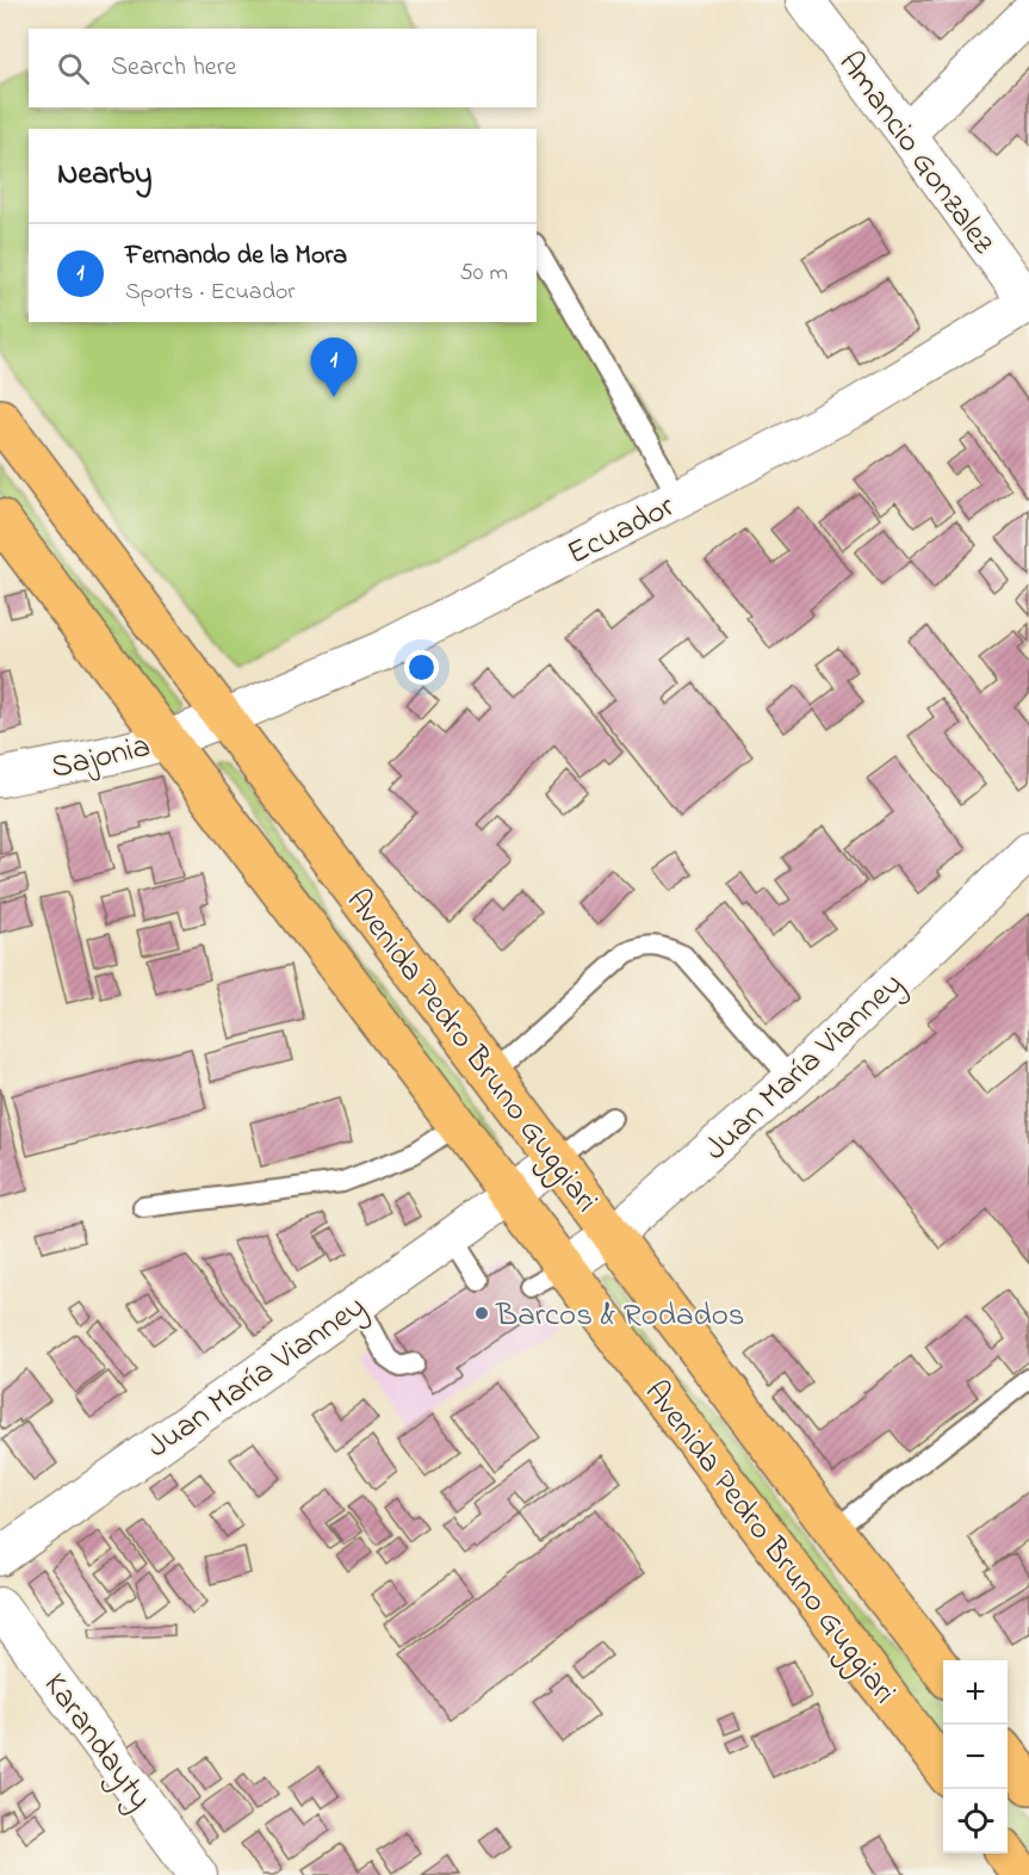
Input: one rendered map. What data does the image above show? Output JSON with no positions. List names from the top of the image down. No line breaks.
{"streets":{"main road":["Avenida Pedro Bruno Guggiari"],"street":["Amancio Gonzalez","Ecuador","Sajonia","Juan María Vianney","Karandayty"]},"crossings":[["Amancio Gonzalez","Ecuador"],["Ecuador","Sajonia"],["Ecuador","Avenida Pedro Bruno Guggiari"],["Sajonia","Avenida Pedro Bruno Guggiari"],["Avenida Pedro Bruno Guggiari","Juan María Vianney"]],"places":["Barcos & Rodados"],"page":{"search":"Search here","heading":"Nearby","list":[{"mark":"1","name":"Fernando de la Mora","note":"Sports · Ecuador","value":"50 m"}],"pins":"1","map_buttons":["+","−"]}}
